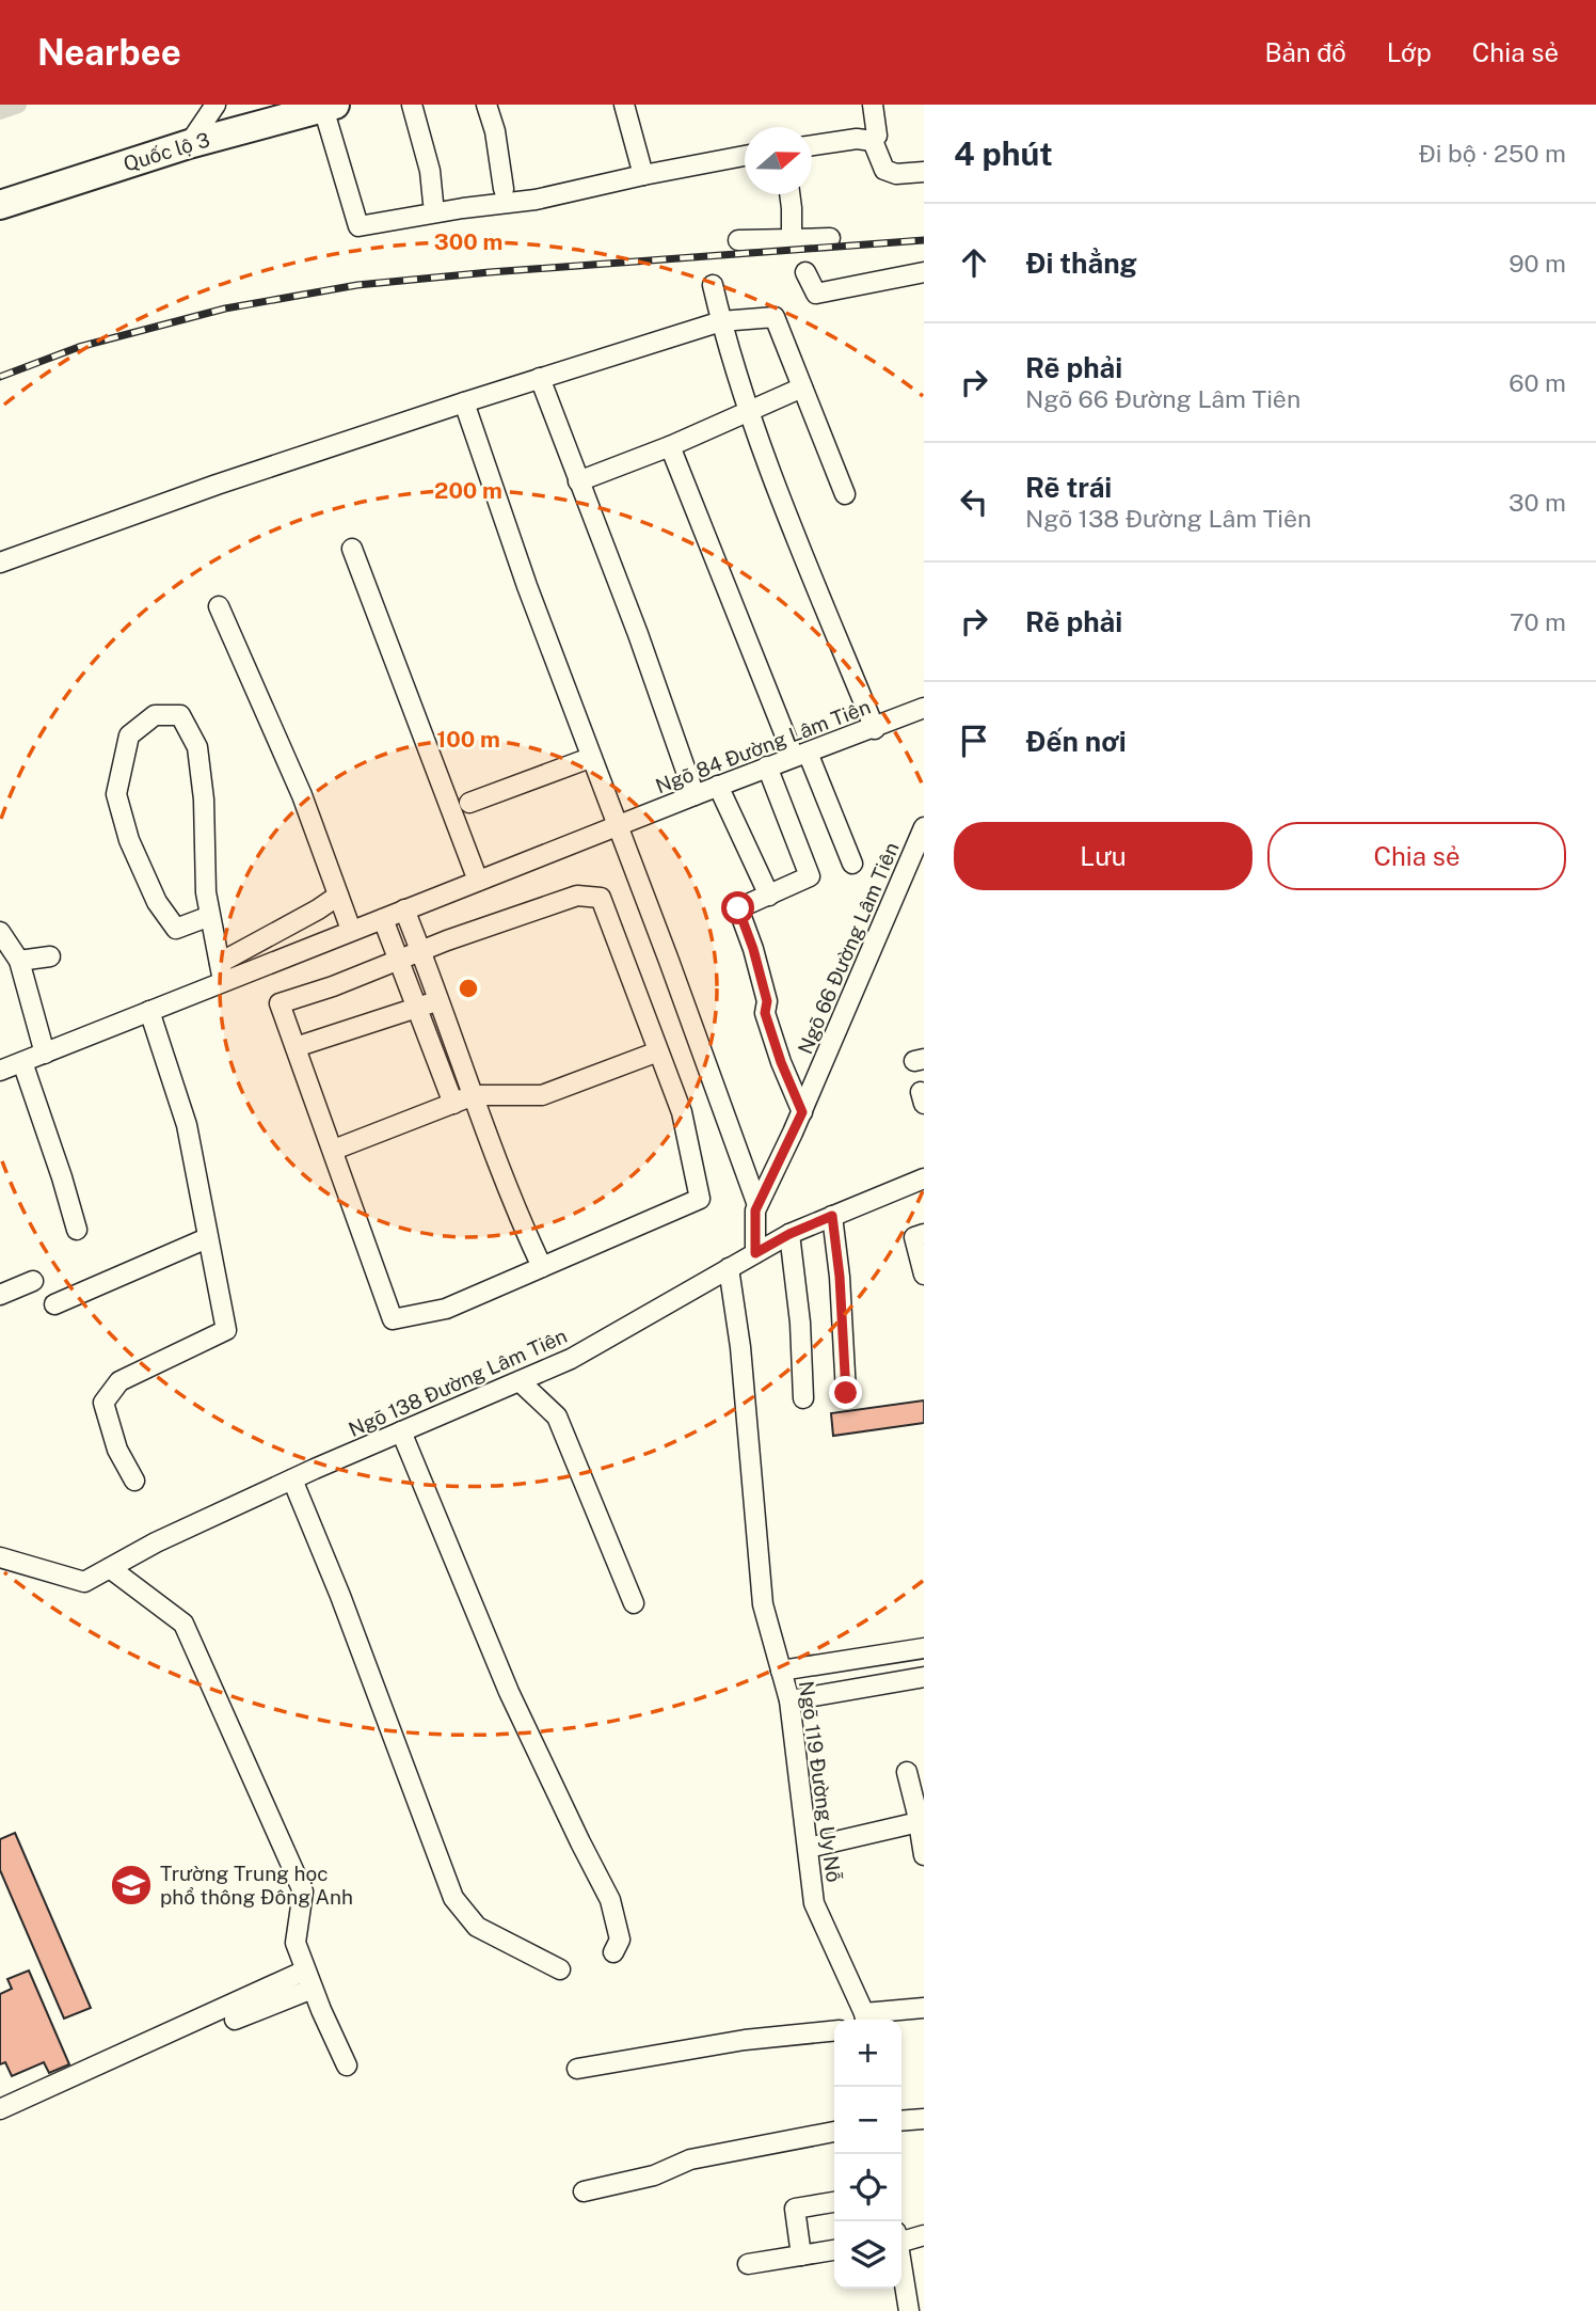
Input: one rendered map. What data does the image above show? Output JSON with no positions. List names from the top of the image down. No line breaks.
{"streets":{"highway":["Quốc lộ 3"],"street":["Ngõ 84 Đường Lâm Tiên","Ngõ 66 Đường Lâm Tiên","Ngõ 138 Đường Lâm Tiên","Ngõ 119 Đường Uy Nỗ"]},"crossings":[["Ngõ 66 Đường Lâm Tiên","Ngõ 138 Đường Lâm Tiên"],["Ngõ 138 Đường Lâm Tiên","Ngõ 119 Đường Uy Nỗ"]],"places":{"school or university":["Trường Trung học phổ thông Đông Anh"]},"north":"right","page":{"header":"Nearbee","nav":["Bản đồ","Lớp","Chia sẻ"],"heading":["4 phút","Đi bộ · 250 m"],"list":[["Đi thẳng","90 m"],["Rẽ phải","Ngõ 66 Đường Lâm Tiên","60 m"],["Rẽ trái","Ngõ 138 Đường Lâm Tiên","30 m"],["Rẽ phải","70 m"],"Đến nơi"],"buttons":["Lưu","Chia sẻ"],"map_buttons":["+","−"]},"rings":["300 m","200 m","100 m"]}
